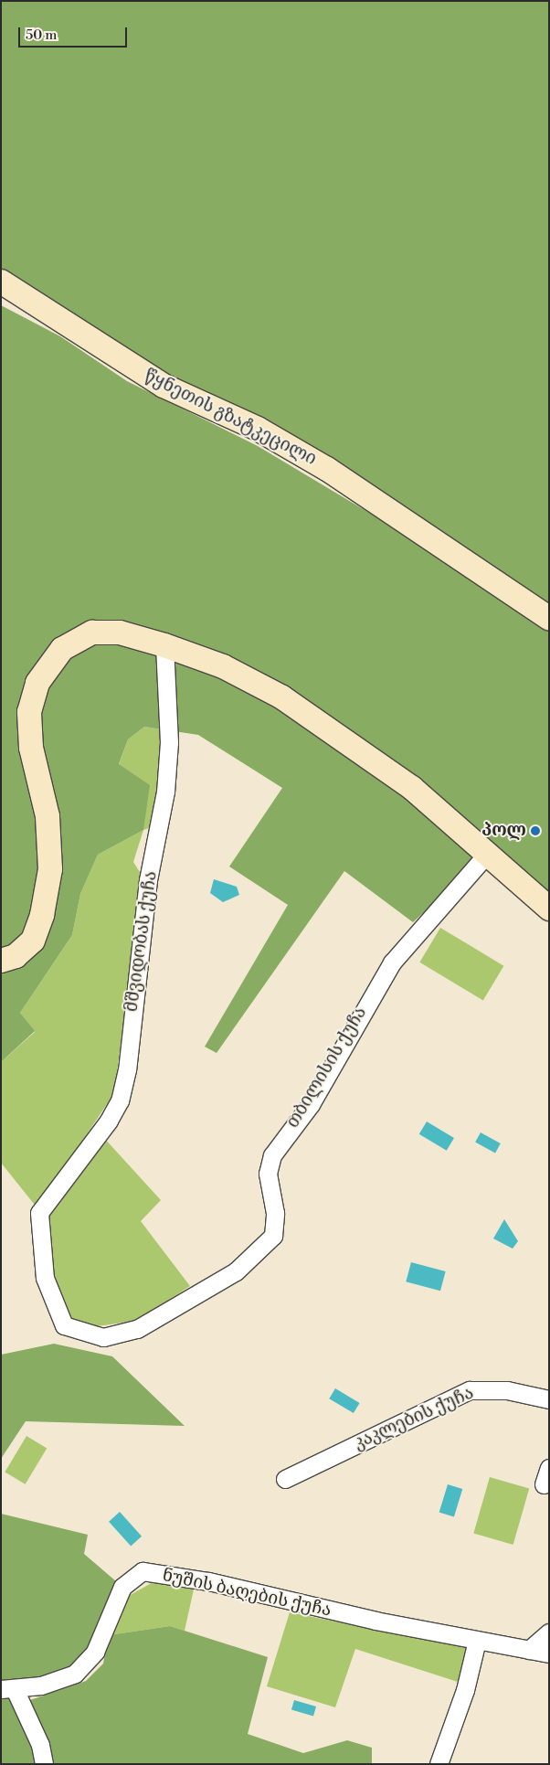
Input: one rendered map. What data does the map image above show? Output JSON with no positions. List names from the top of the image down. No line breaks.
{"streets":{"main road":["წყნეთის გზატკეცილი"],"street":["მშვიდობას ქუჩა","თბილისის ქუჩა","კაკლების ქუჩა","ნუშის ბაღების ქუჩა"]},"crossings":[["მშვიდობას ქუჩა","თბილისის ქუჩა"]],"places":["პოლ"],"scale_bar":"50 m"}
